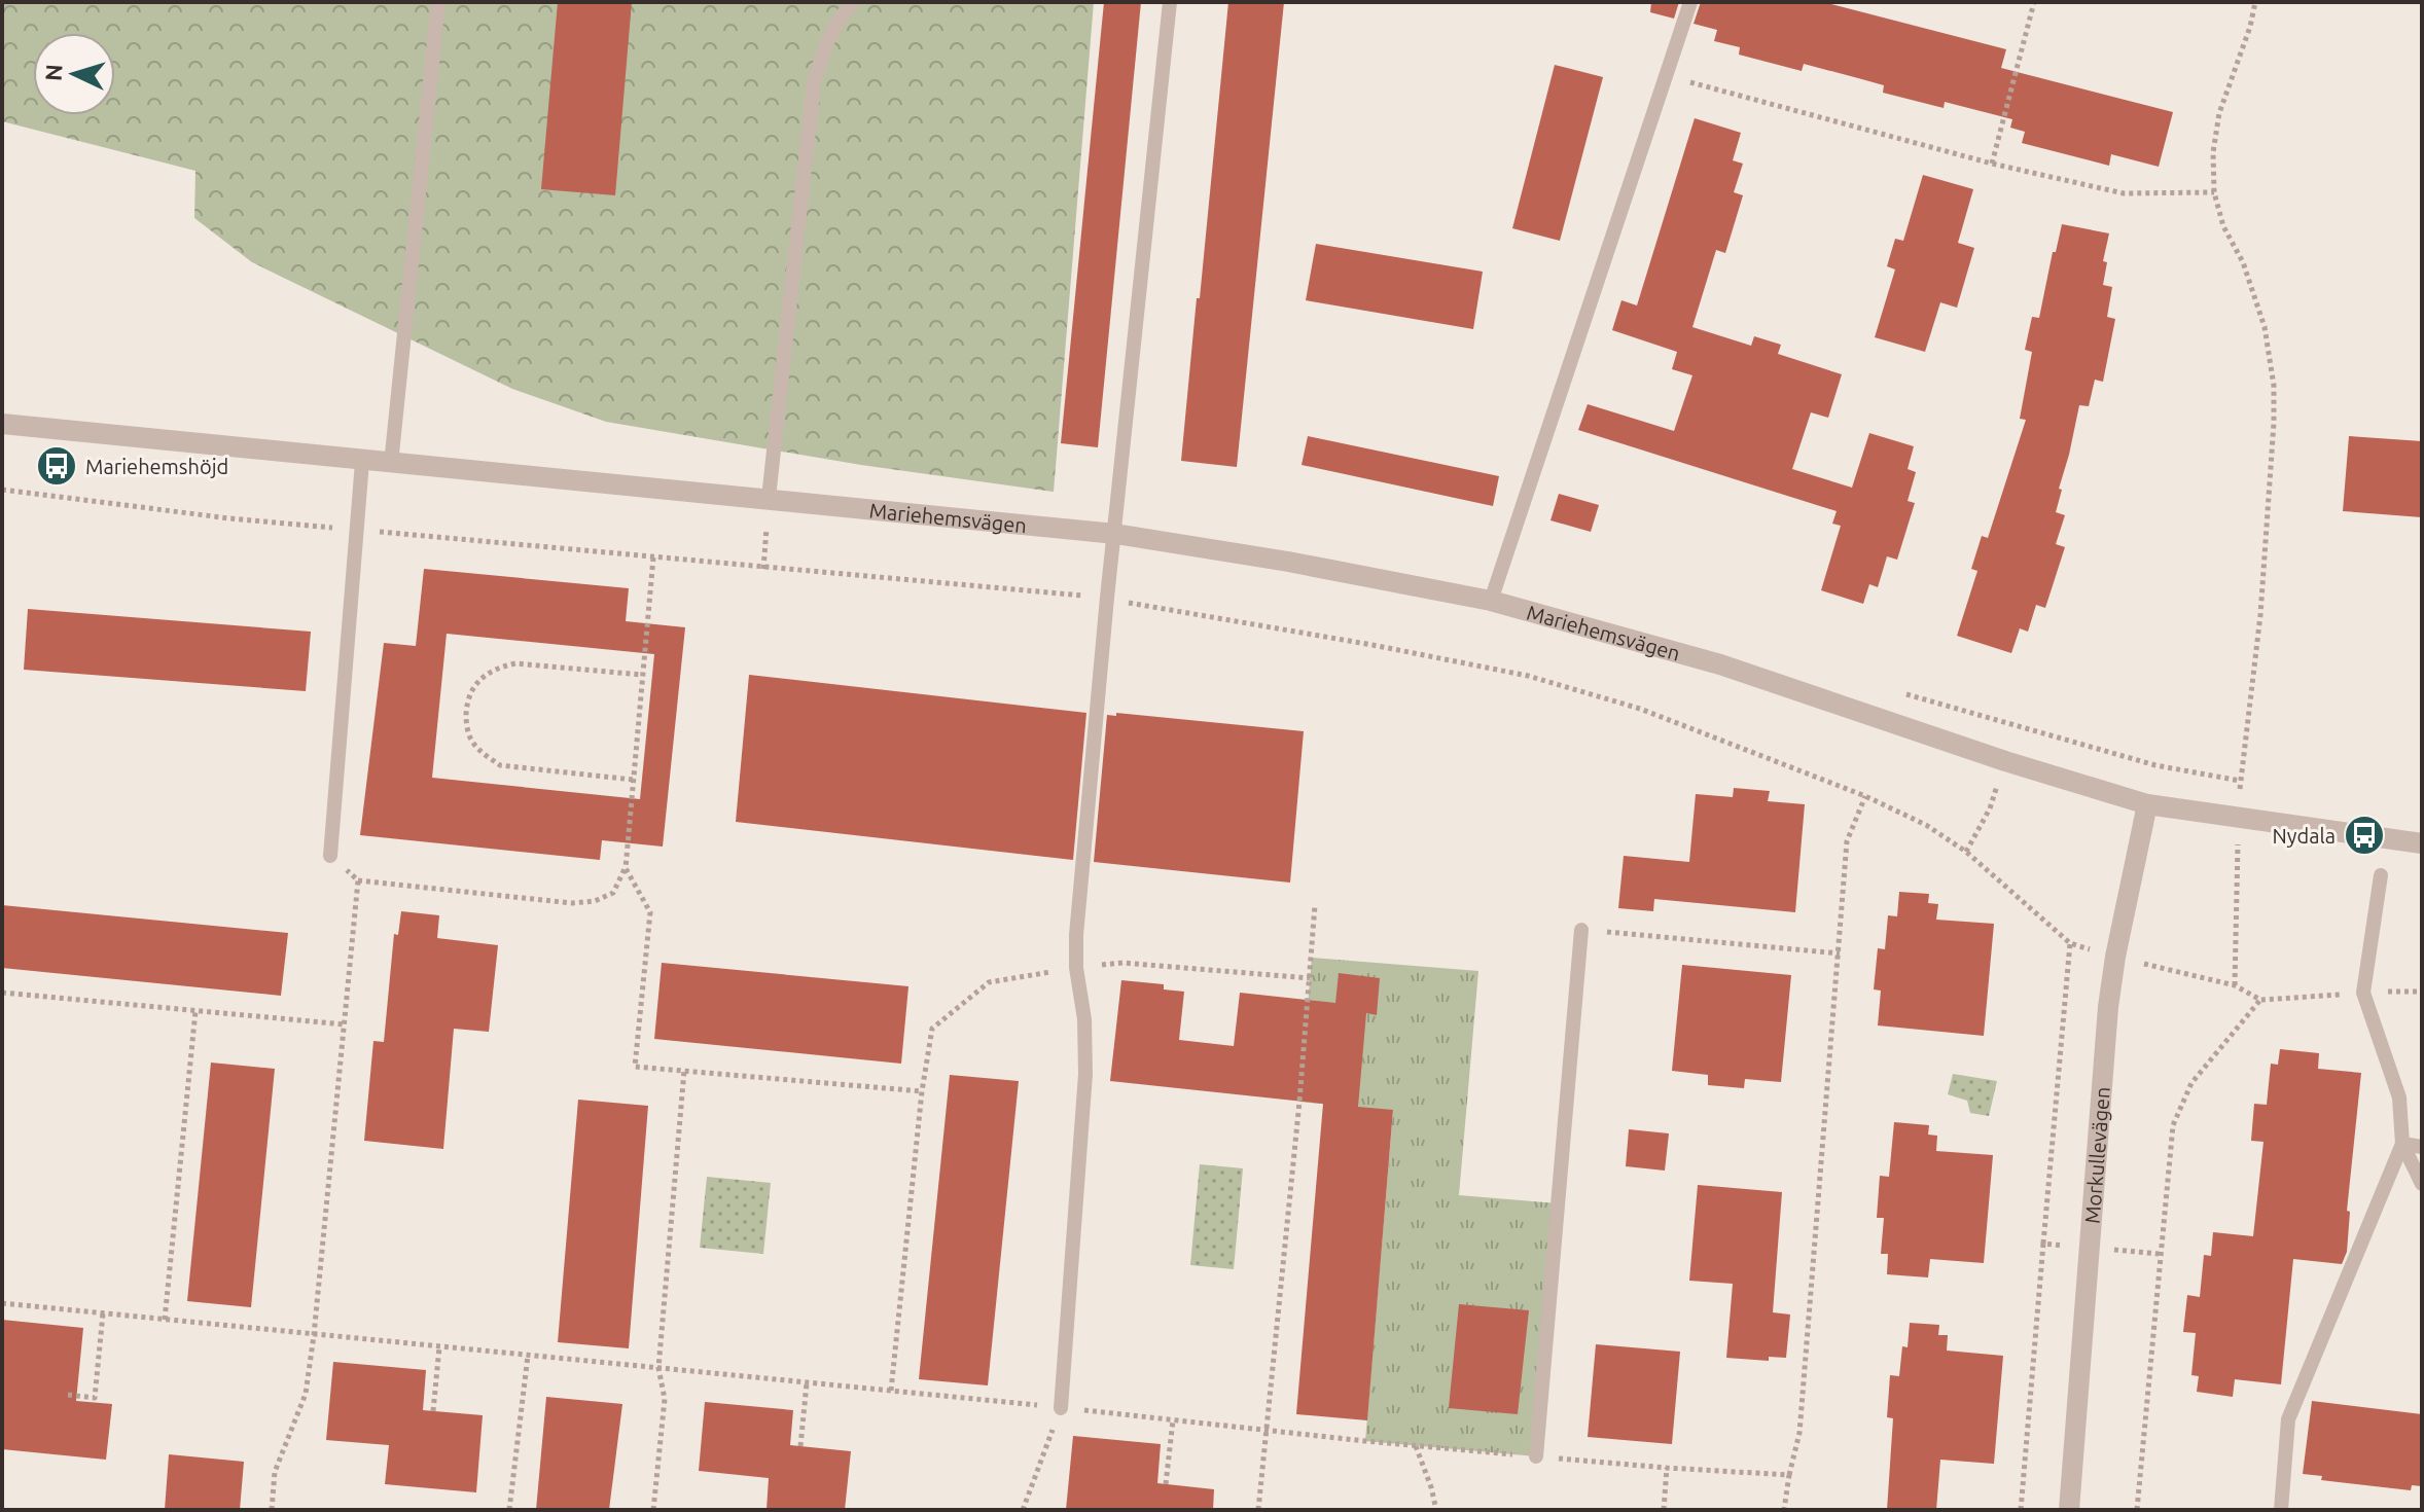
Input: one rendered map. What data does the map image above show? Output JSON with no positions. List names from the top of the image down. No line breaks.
{"streets":{"street":["Mariehemsvägen","Morkullevägen"]},"crossings":[["Mariehemsvägen","Morkullevägen"]],"places":{"bus stop":["Mariehemshöjd","Nydala"]},"north":"left"}
